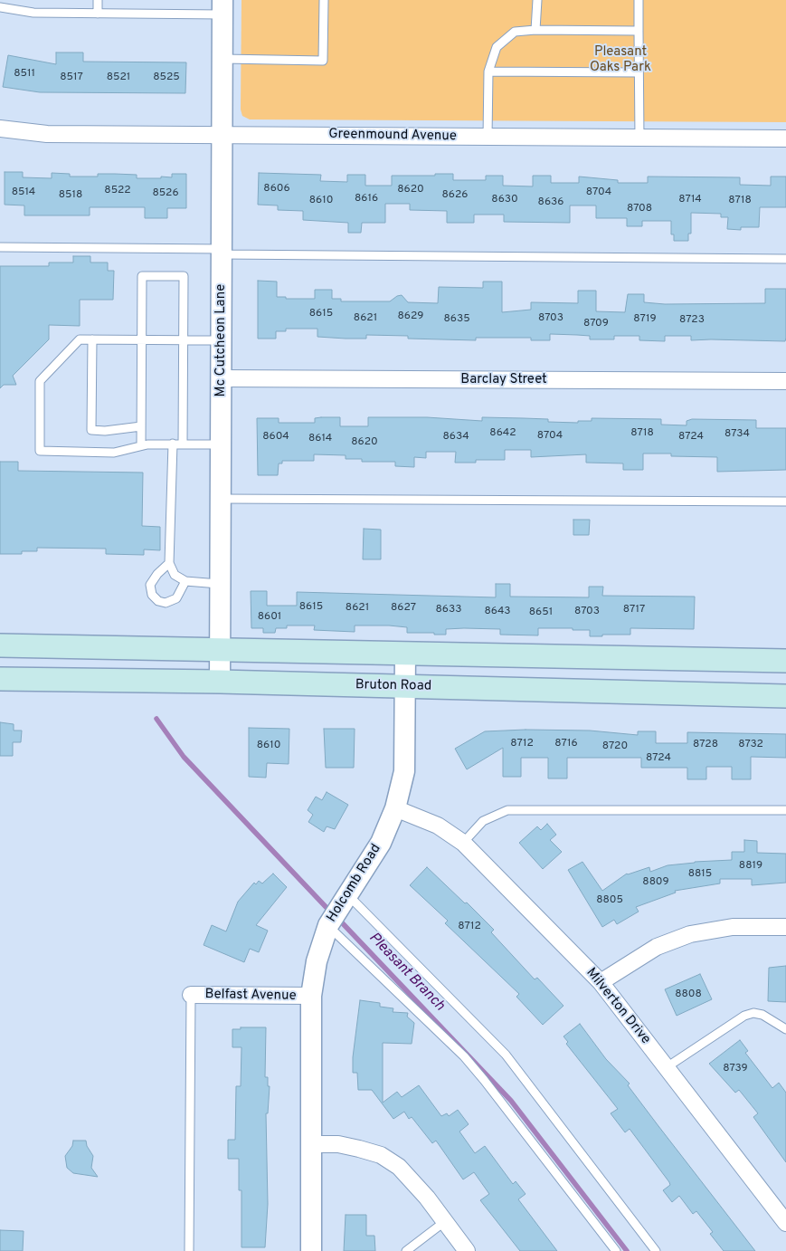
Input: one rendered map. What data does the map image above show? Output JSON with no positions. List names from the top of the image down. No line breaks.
{"streets":{"main road":["Bruton Road"],"street":["Greenmound Avenue","Mc Cutcheon Lane","Barclay Street","Holcomb Road","Belfast Avenue","Milverton Drive"]},"crossings":[["Greenmound Avenue","Mc Cutcheon Lane"],["Mc Cutcheon Lane","Barclay Street"],["Mc Cutcheon Lane","Bruton Road"],["Bruton Road","Holcomb Road"],["Holcomb Road","Belfast Avenue"],["Holcomb Road","Milverton Drive"]],"water":["Pleasant Branch"],"parks":["Pleasant Oaks Park"],"house_numbers":["8511","8517","8521","8525","8606","8620","8522","8514","8704","8526","8518","8626","8616","8630","8714","8610","8718","8636","8708","8615","8629","8621","8703","8635","8719","8723","8709","8642","8718","8734","8704","8604","8634","8724","8614","8620","8615","8621","8627","8633","8717","8643","8703","8651","8601","8712","8716","8728","8732","8610","8720","8724","8819","8815","8809","8805","8712","8808","8739"]}
